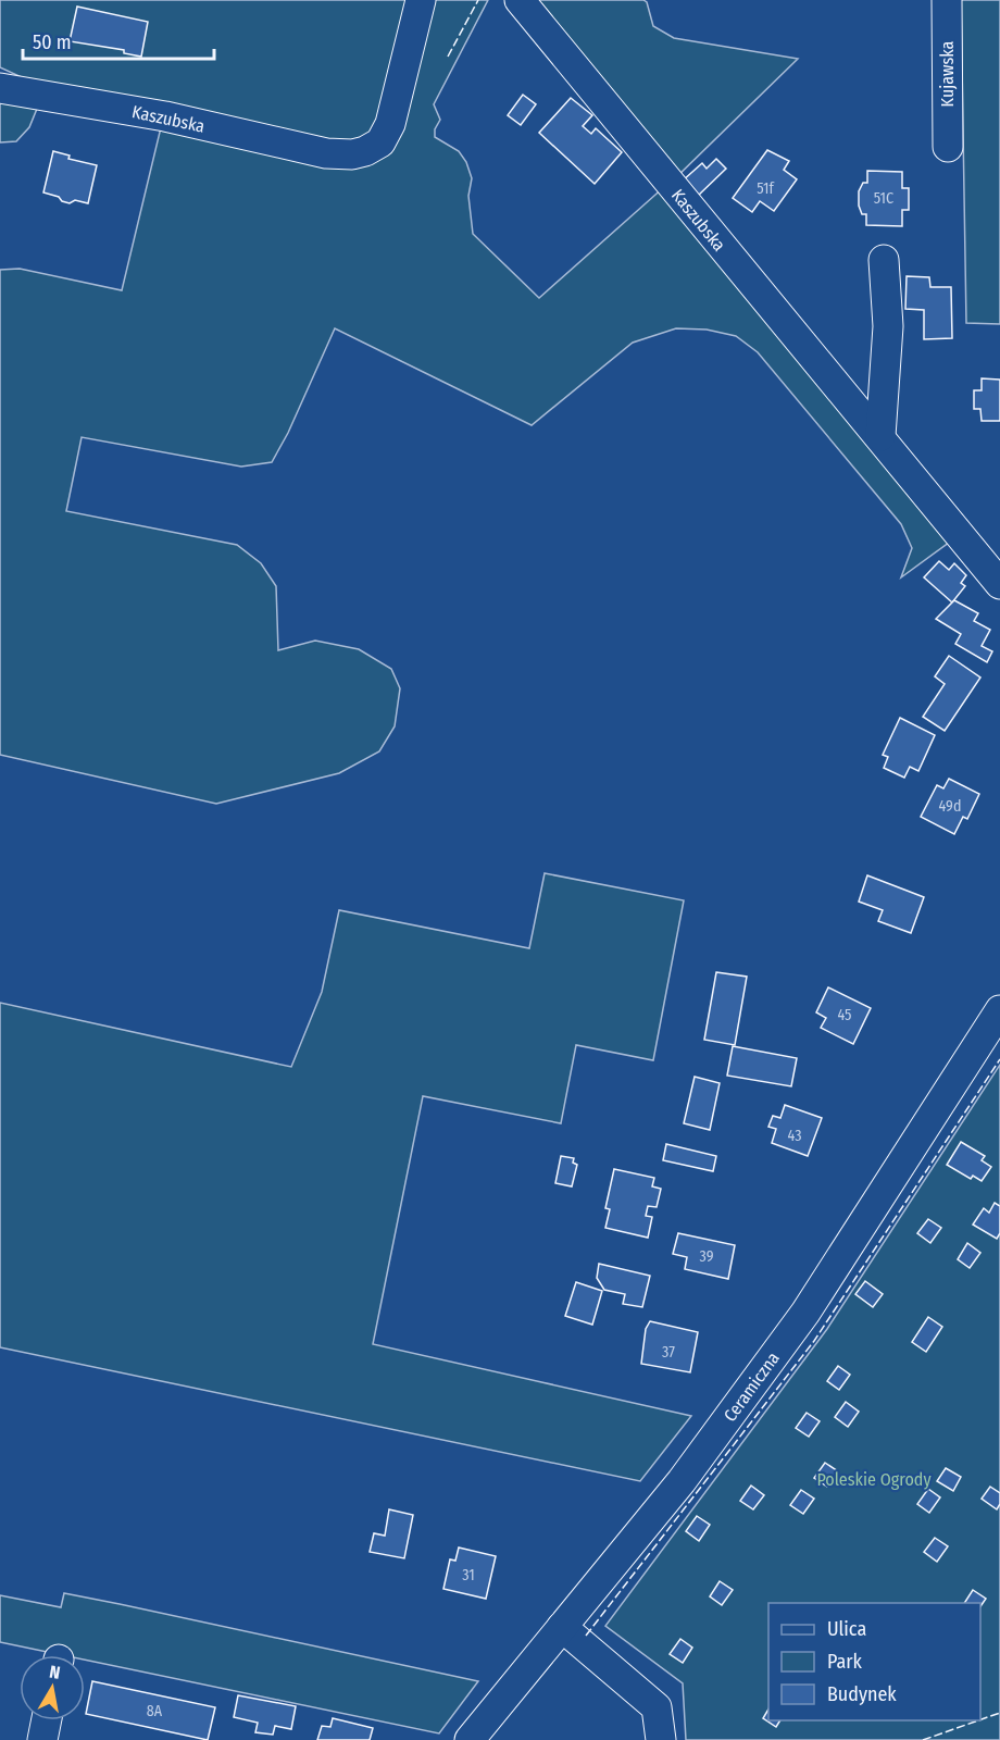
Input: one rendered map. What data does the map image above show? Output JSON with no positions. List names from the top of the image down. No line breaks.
{"streets":{"street":["Kujawska","Kaszubska","Ceramiczna"]},"parks":["Poleskie Ogrody"],"house_numbers":["51f","51C","49d","45","43","39","37","31","8A"],"legend":["Ulica","Park","Budynek"],"scale_bar":"50 m","north":"top"}
